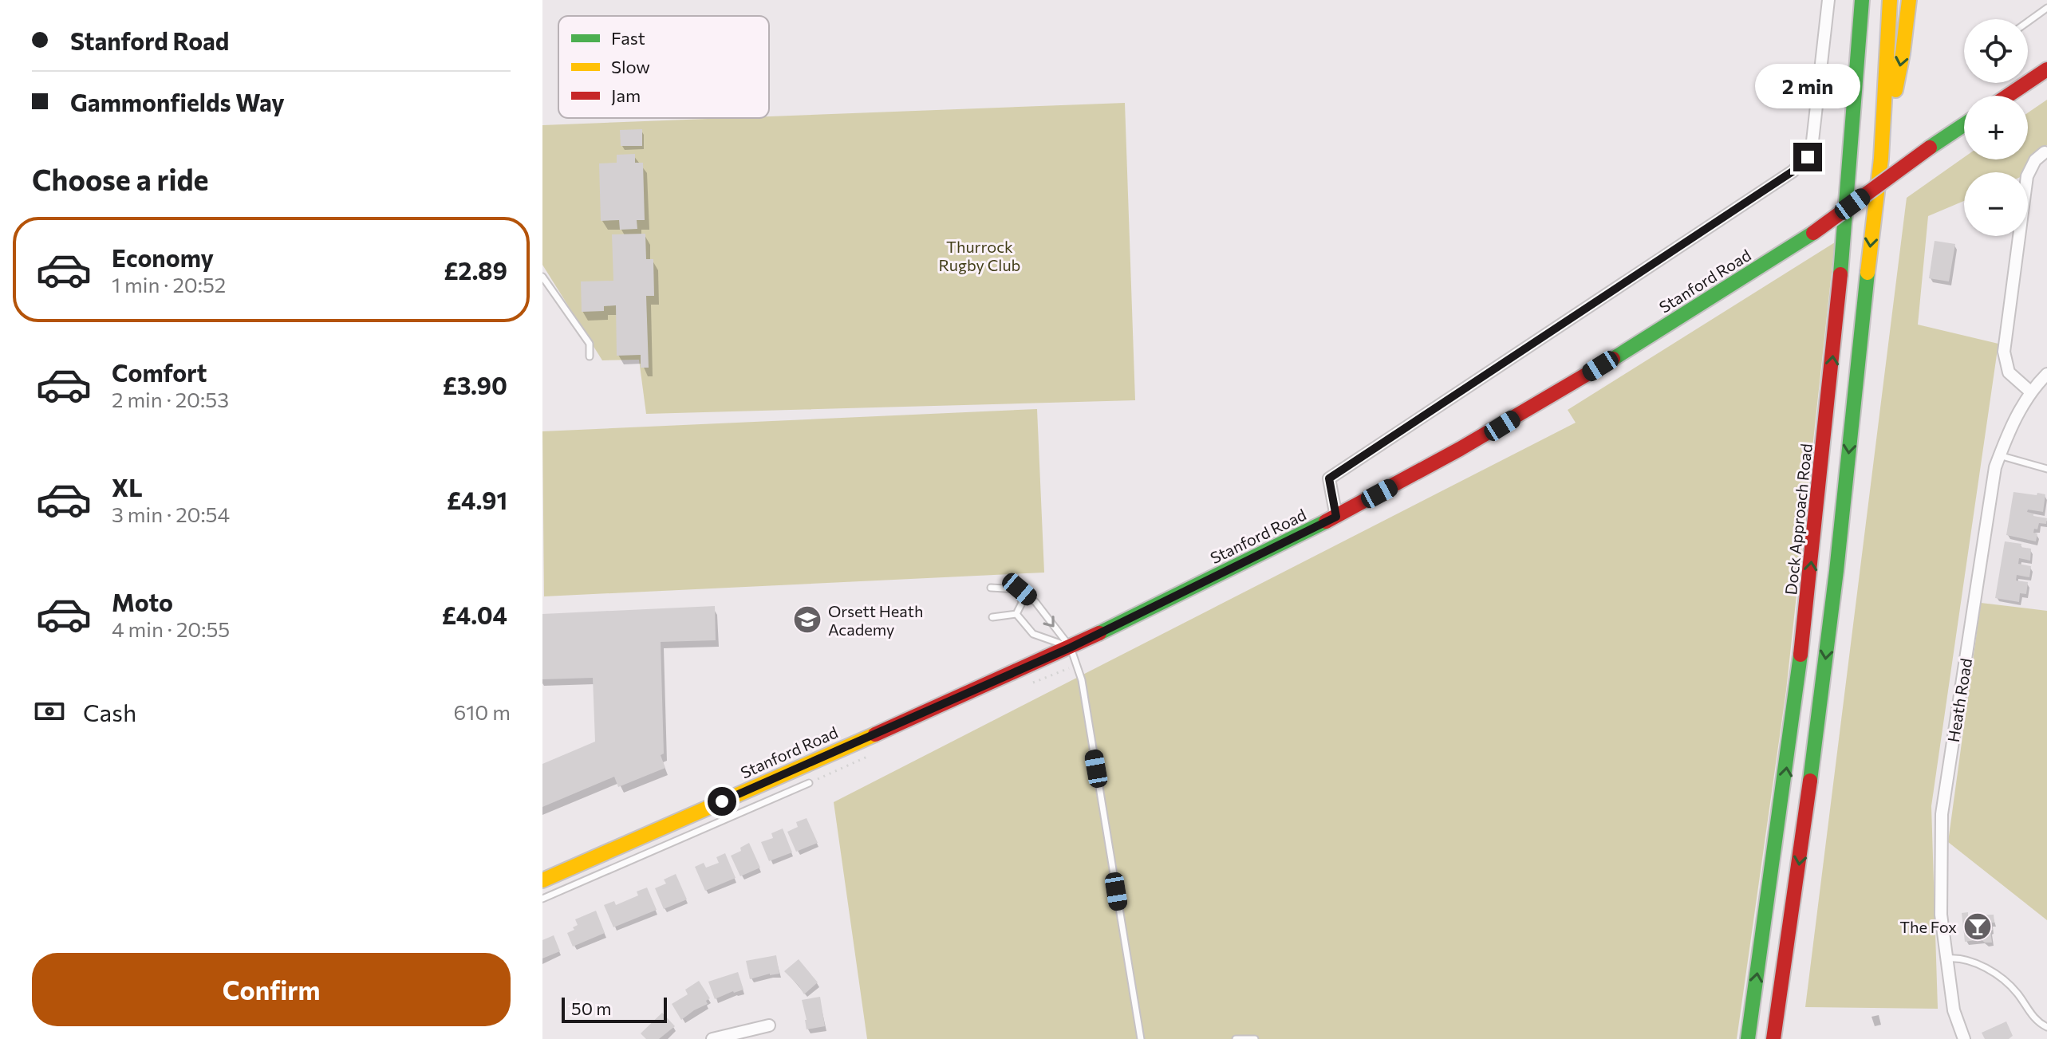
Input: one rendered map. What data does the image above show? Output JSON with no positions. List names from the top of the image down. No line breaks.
{"streets":{"main road":["Stanford Road","Dock Approach Road"],"street":["Heath Road"]},"parks":["Thurrock Rugby Club"],"places":{"school or university":["Orsett Heath Academy"],"bar":["The Fox"]},"legend":["Fast","Slow","Jam"],"scale_bar":"50 m","page":{"banner":["Stanford Road","Gammonfields Way"],"map_buttons":["+","−"],"bubble":"2 min","heading":"Choose a ride","list":[{"name":"Economy","note":"1 min · 20:52","value":"£2.89"},{"name":"Comfort","note":"2 min · 20:53","value":"£3.90"},{"name":"XL","note":"3 min · 20:54","value":"£4.91"},{"name":"Moto","note":"4 min · 20:55","value":"£4.04"}],"pay":["Cash","610 m"],"buttons":"Confirm","scale":"50 m"}}
